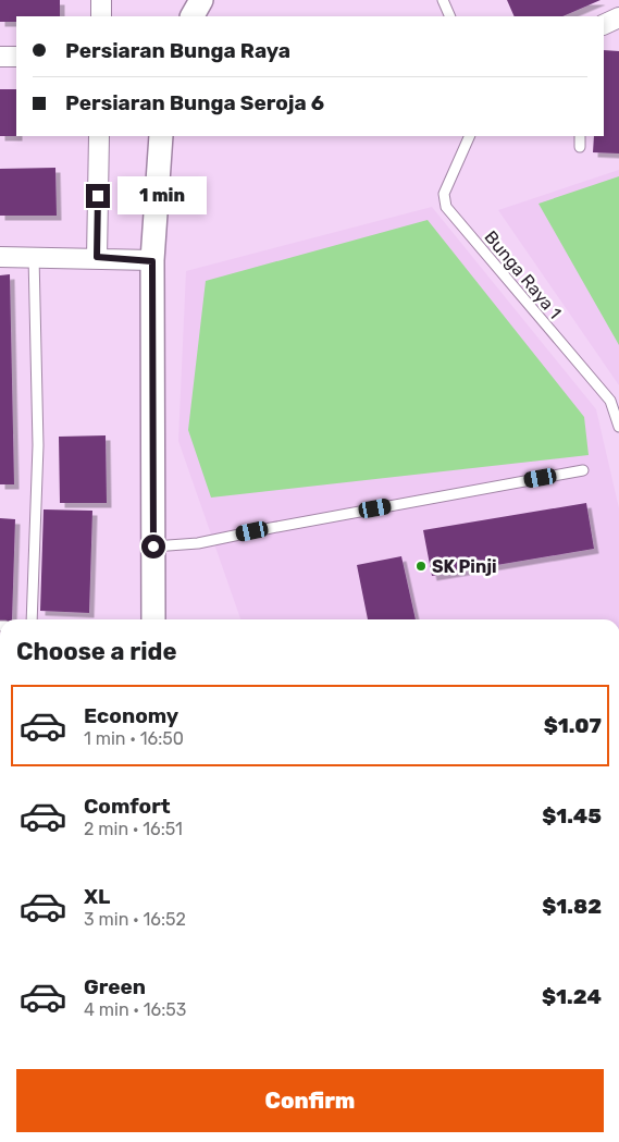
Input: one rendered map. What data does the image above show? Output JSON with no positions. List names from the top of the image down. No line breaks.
{"streets":{"lane":["Bunga Raya 1"]},"places":["SK Pinji"],"page":{"banner":["Persiaran Bunga Raya","Persiaran Bunga Seroja 6"],"bubble":"1 min","heading":"Choose a ride","list":[{"name":"Economy","note":"1 min · 16:50","value":"$1.07"},{"name":"Comfort","note":"2 min · 16:51","value":"$1.45"},{"name":"XL","note":"3 min · 16:52","value":"$1.82"},{"name":"Green","note":"4 min · 16:53","value":"$1.24"}],"buttons":"Confirm"}}
